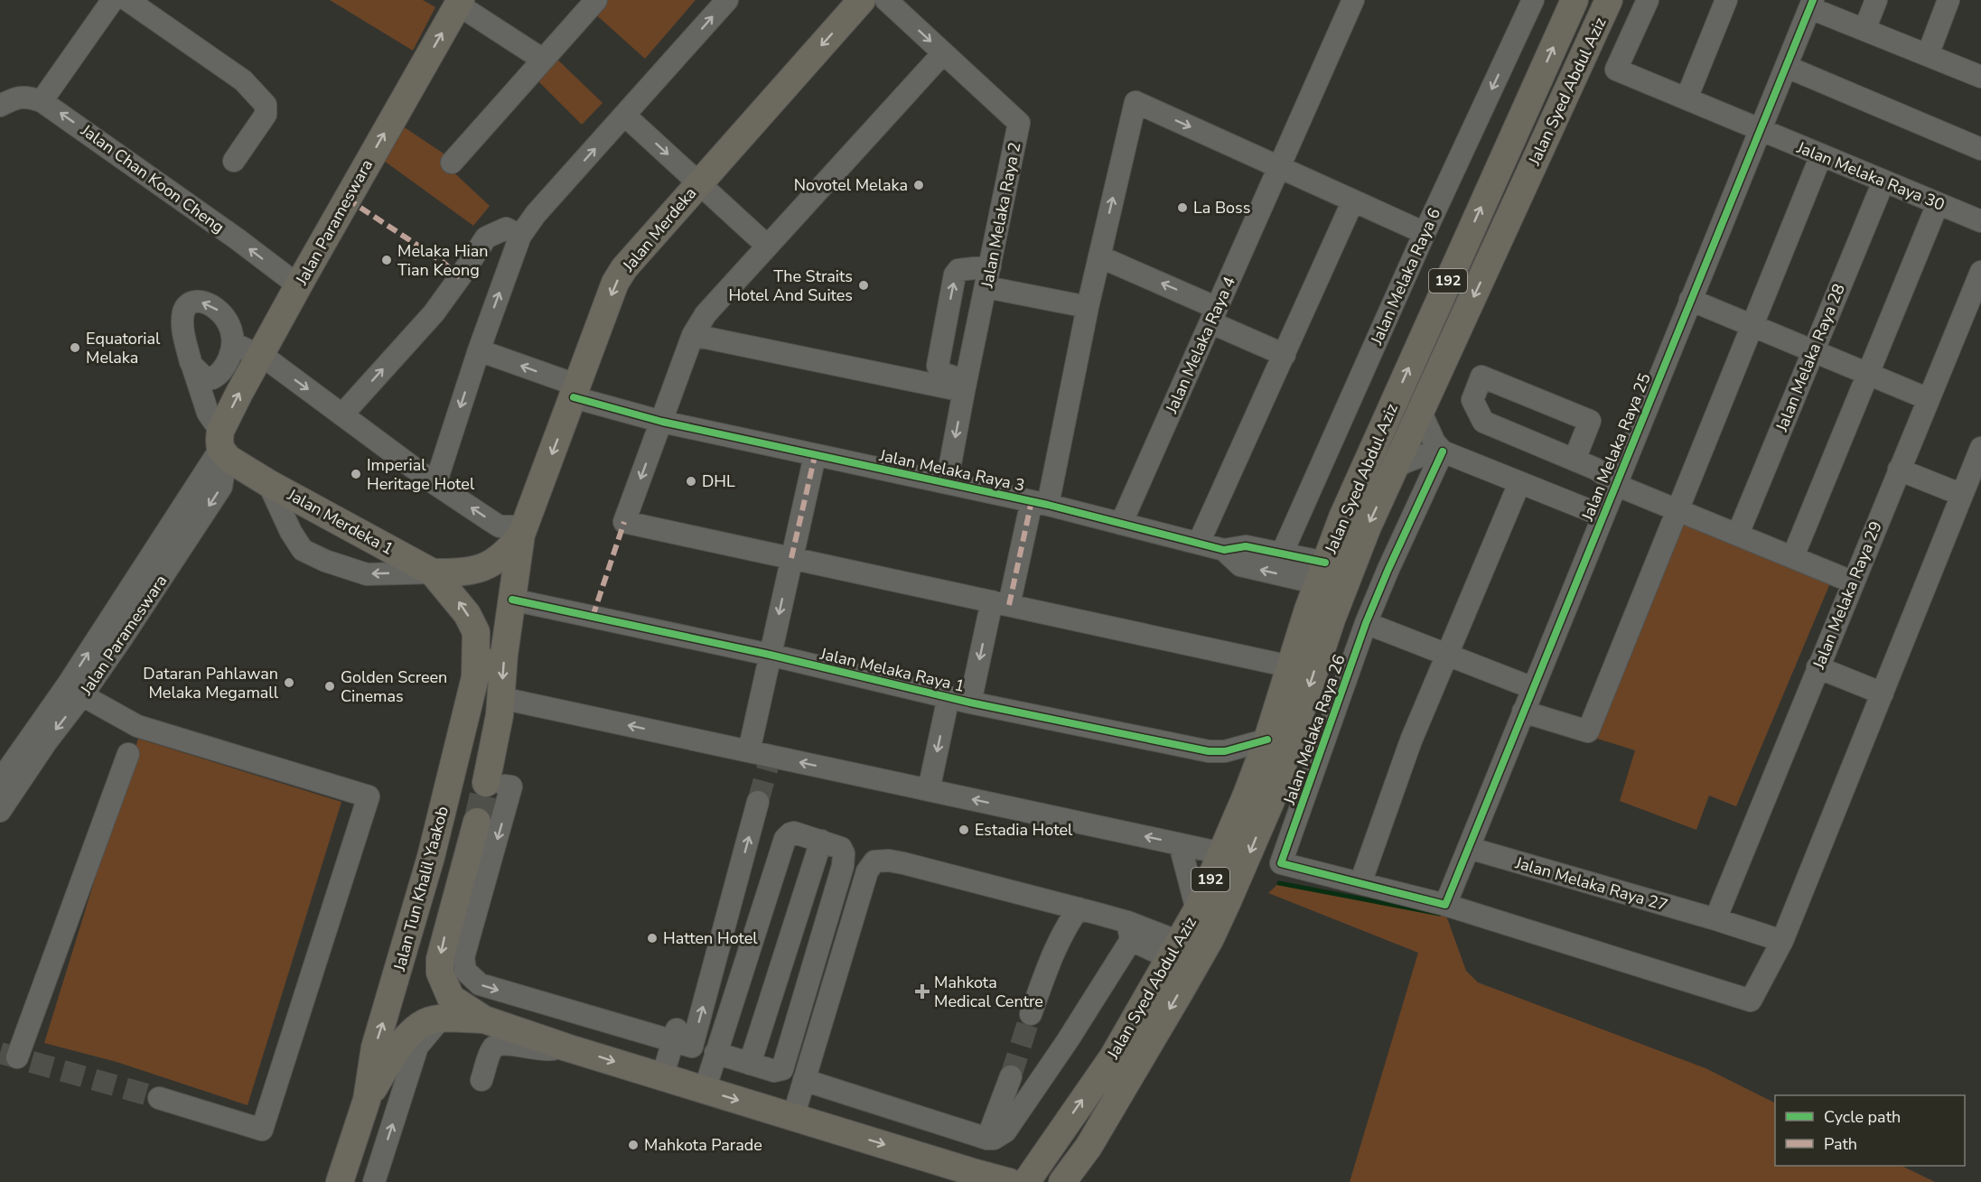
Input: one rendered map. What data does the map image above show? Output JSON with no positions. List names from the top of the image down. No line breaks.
{"streets":{"main road":["Jalan Syed Abdul Aziz","Jalan Parameswara","Jalan Merdeka","192","Jalan Merdeka 1","Jalan Tun Khalil Yaakob"],"street":["Jalan Melaka Raya 30","Jalan Chan Koon Cheng","Jalan Melaka Raya 2","Jalan Melaka Raya 6","Jalan Melaka Raya 4","Jalan Melaka Raya 28","Jalan Melaka Raya 25","Jalan Melaka Raya 3","Jalan Melaka Raya 29","Jalan Melaka Raya 1","Jalan Melaka Raya 26","Jalan Melaka Raya 27"]},"crossings":[["Jalan Syed Abdul Aziz","Jalan Melaka Raya 3"],["Jalan Syed Abdul Aziz","Jalan Melaka Raya 1"],["Jalan Melaka Raya 30","Jalan Melaka Raya 28"],["Jalan Melaka Raya 30","Jalan Melaka Raya 25"],["Jalan Chan Koon Cheng","Jalan Parameswara"],["Jalan Melaka Raya 2","Jalan Melaka Raya 3"],["Jalan Merdeka","Jalan Melaka Raya 3"],["Jalan Merdeka","Jalan Merdeka 1"],["Jalan Merdeka","Jalan Melaka Raya 1"],["Jalan Melaka Raya 6","Jalan Melaka Raya 3"],["Jalan Melaka Raya 4","Jalan Melaka Raya 3"],["Jalan Melaka Raya 25","Jalan Melaka Raya 26"],["Jalan Melaka Raya 25","Jalan Melaka Raya 27"],["Jalan Merdeka 1","Jalan Tun Khalil Yaakob"],["Jalan Melaka Raya 29","Jalan Melaka Raya 27"],["Jalan Melaka Raya 26","Jalan Melaka Raya 27"]],"one_way":["Jalan Chan Koon Cheng","Jalan Merdeka","Jalan Melaka Raya 6","Jalan Tun Khalil Yaakob"],"places":{"other":["Novotel Melaka","La Boss","Melaka Hian Tian Keong","The Straits Hotel And Suites","Equatorial Melaka","Imperial Heritage Hotel","DHL","Dataran Pahlawan Melaka Megamall","Golden Screen Cinemas","Estadia Hotel","Hatten Hotel","Mahkota Parade"],"health":["Mahkota Medical Centre"]},"legend":["Cycle path","Path"]}
